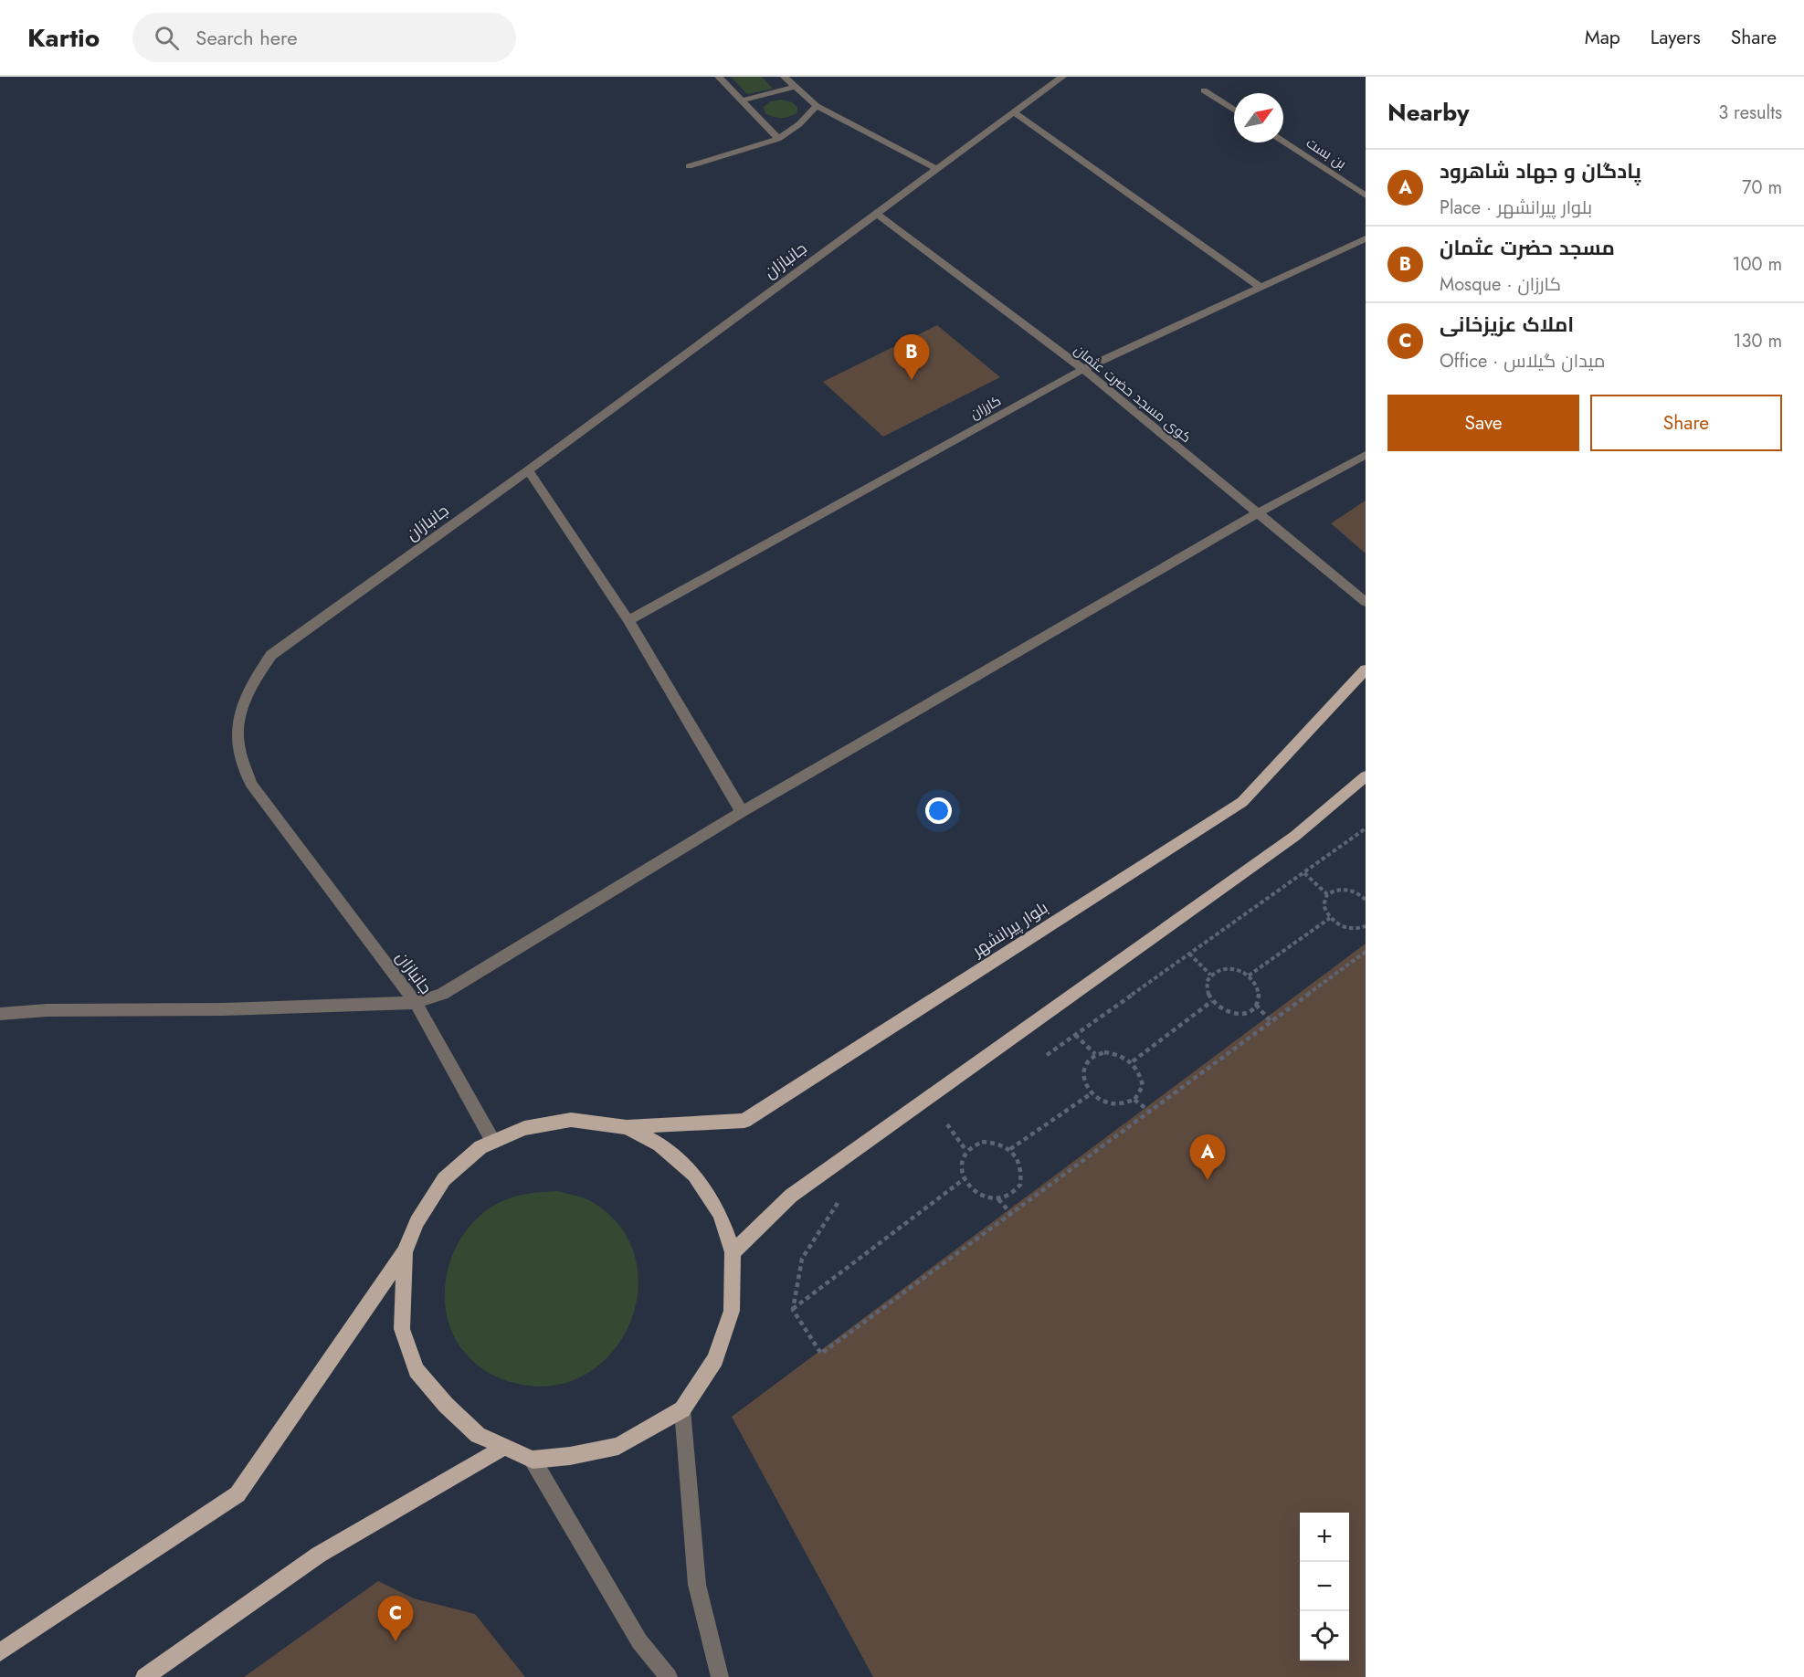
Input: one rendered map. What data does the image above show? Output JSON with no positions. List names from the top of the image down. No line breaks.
{"streets":{"main road":["بلوار پیرانشهر"],"street":["بن بست","جانبازان","کوی مسجد حضرت عثمان","کارزان"]},"crossings":[["جانبازان","کوی مسجد حضرت عثمان"],["کوی مسجد حضرت عثمان","کارزان"]],"north":"top right","page":{"header":"Kartio","search":"Search here","nav":["Map","Layers","Share"],"heading":["Nearby","3 results"],"list":[{"mark":"A","name":"پادگان و جهاد شاهرود","note":"Place · بلوار پیرانشهر","value":"70 m"},{"mark":"B","name":"مسجد حضرت عثمان","note":"Mosque · کارزان","value":"100 m"},{"mark":"C","name":"املاک عزیزخانی","note":"Office · میدان گیلاس","value":"130 m"}],"pins":["B","A","C"],"buttons":["Save","Share"],"map_buttons":["+","−"]}}
